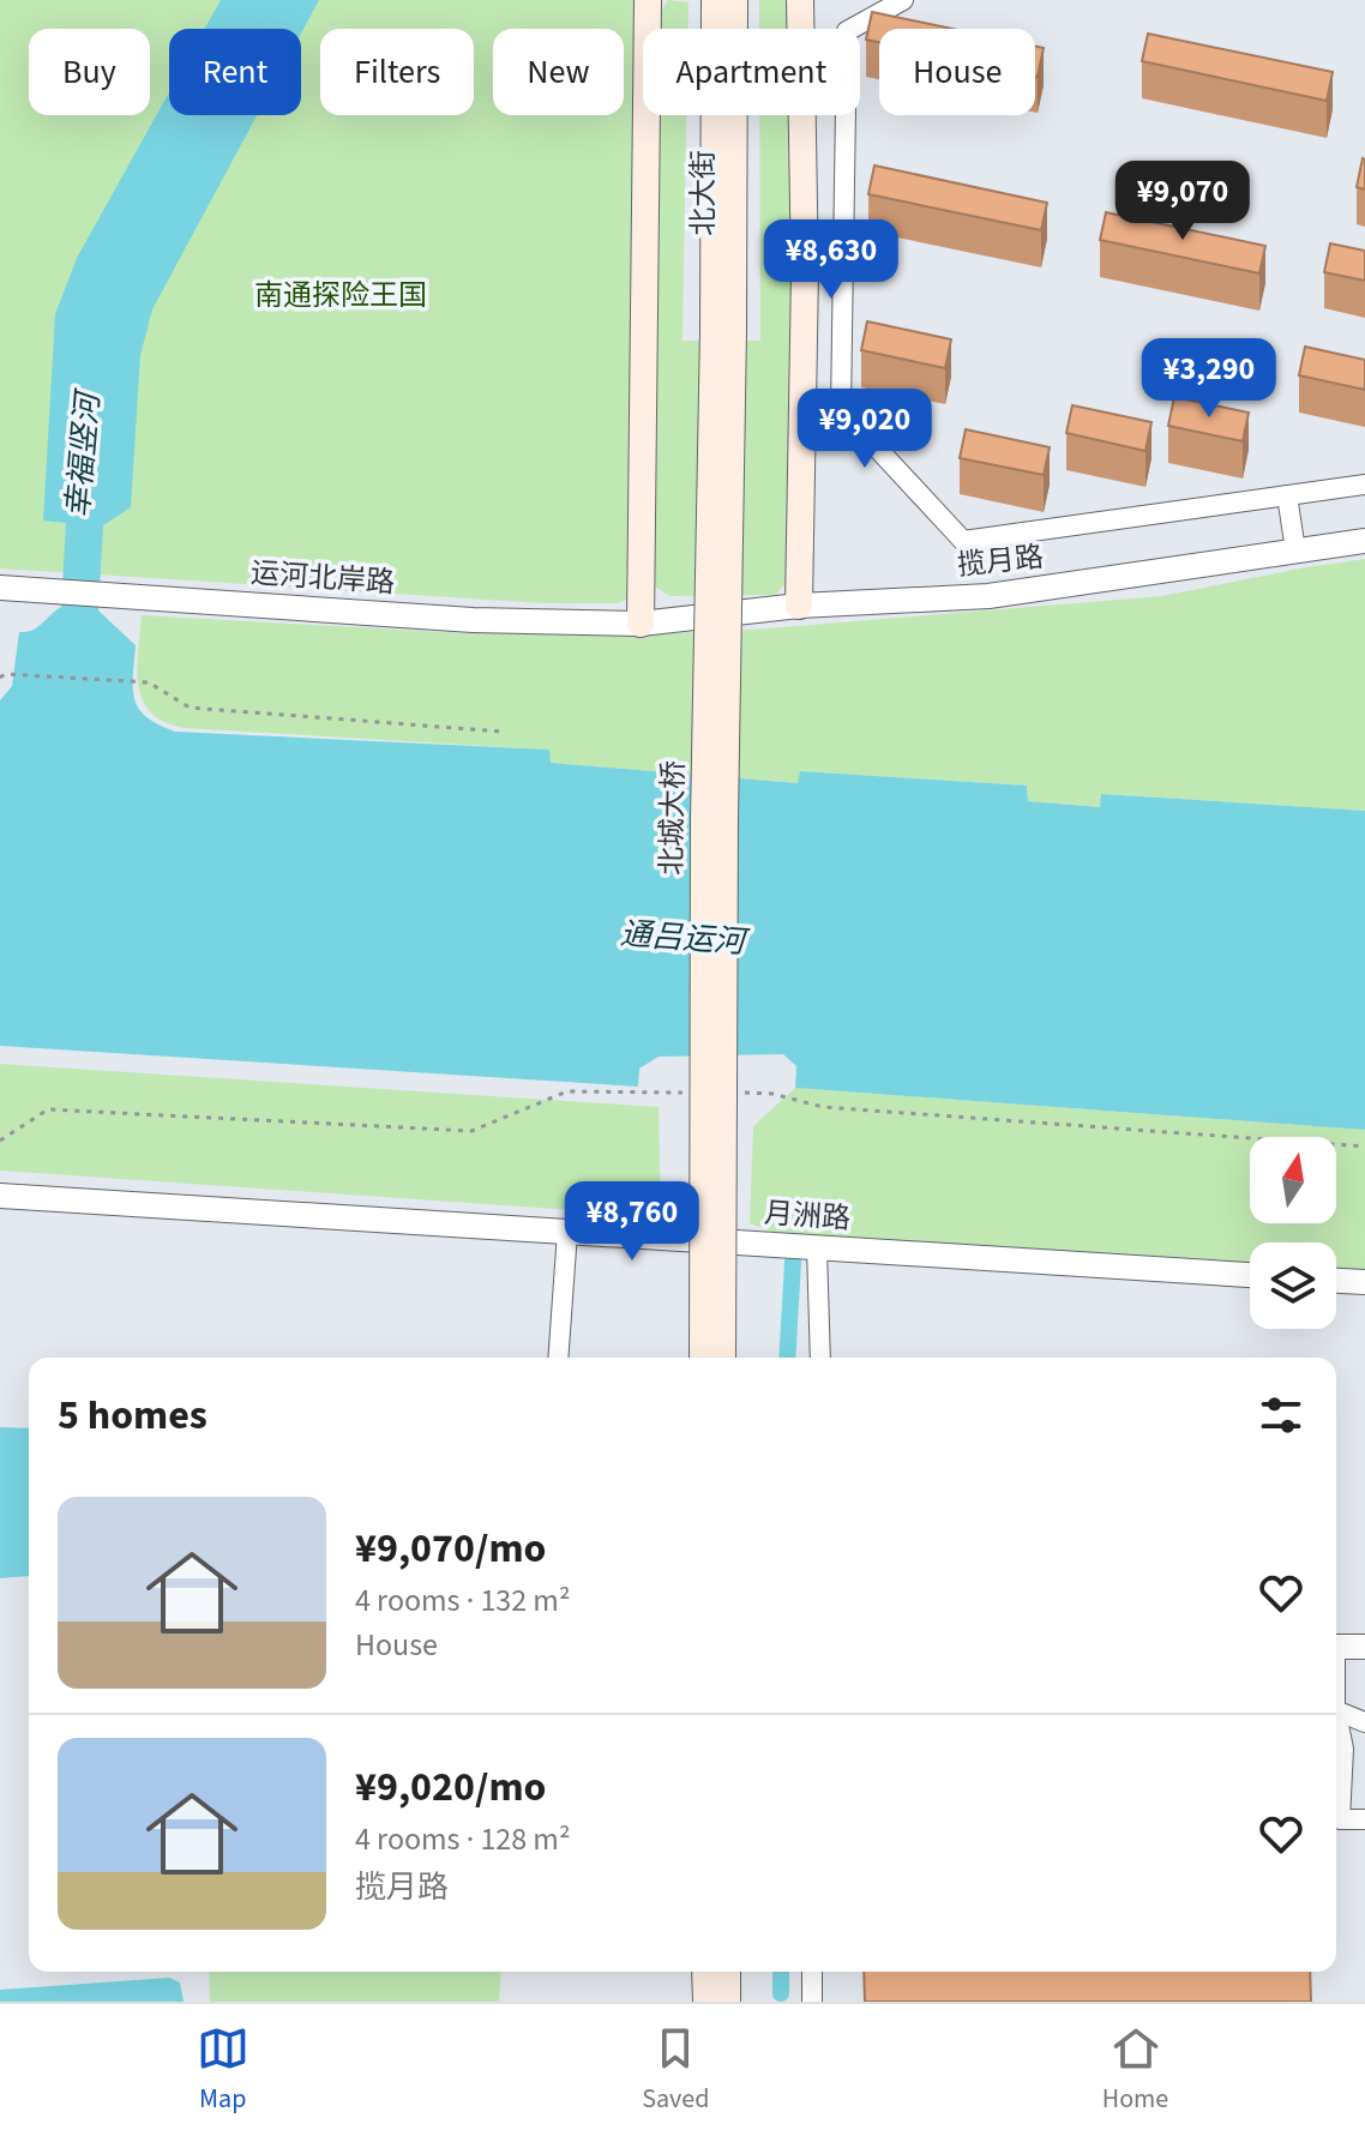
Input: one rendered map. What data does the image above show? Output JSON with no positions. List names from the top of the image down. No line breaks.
{"streets":{"main road":["北大街","北城大桥"],"street":["揽月路","运河北岸路","月洲路"]},"crossings":[["北大街","北城大桥"],["揽月路","运河北岸路"]],"water":["幸福竖河","通吕运河"],"parks":["南通探险王国"],"north":"top","page":{"chip":["Buy","Rent","Filters","New","Apartment","House"],"price":["¥9,070","¥8,630","¥3,290","¥9,020","¥8,760"],"heading":"5 homes","list":[{"name":"¥9,070/mo","note":"4 rooms · 132 m² · House"},{"name":"¥9,020/mo","note":"4 rooms · 128 m² · 揽月路"}],"tabs":["Map","Saved","Home"]}}
